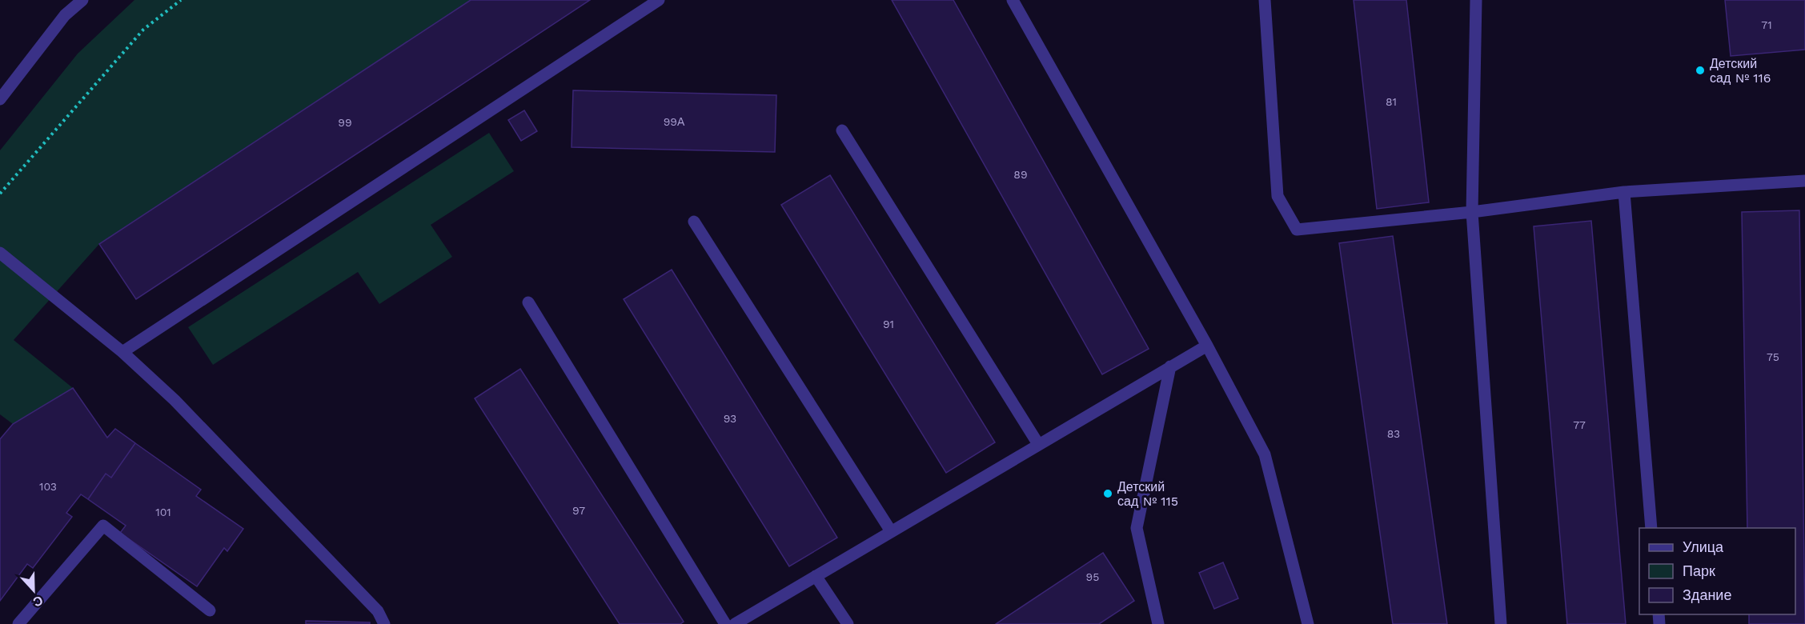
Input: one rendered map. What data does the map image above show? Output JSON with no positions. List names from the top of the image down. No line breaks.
{"places":["Детский сад № 116","Детский сад № 115"],"house_numbers":["71","81","99А","99","89","91","75","93","77","83","103","97","101","95"],"legend":["Улица","Парк","Здание"],"north":"bottom"}
